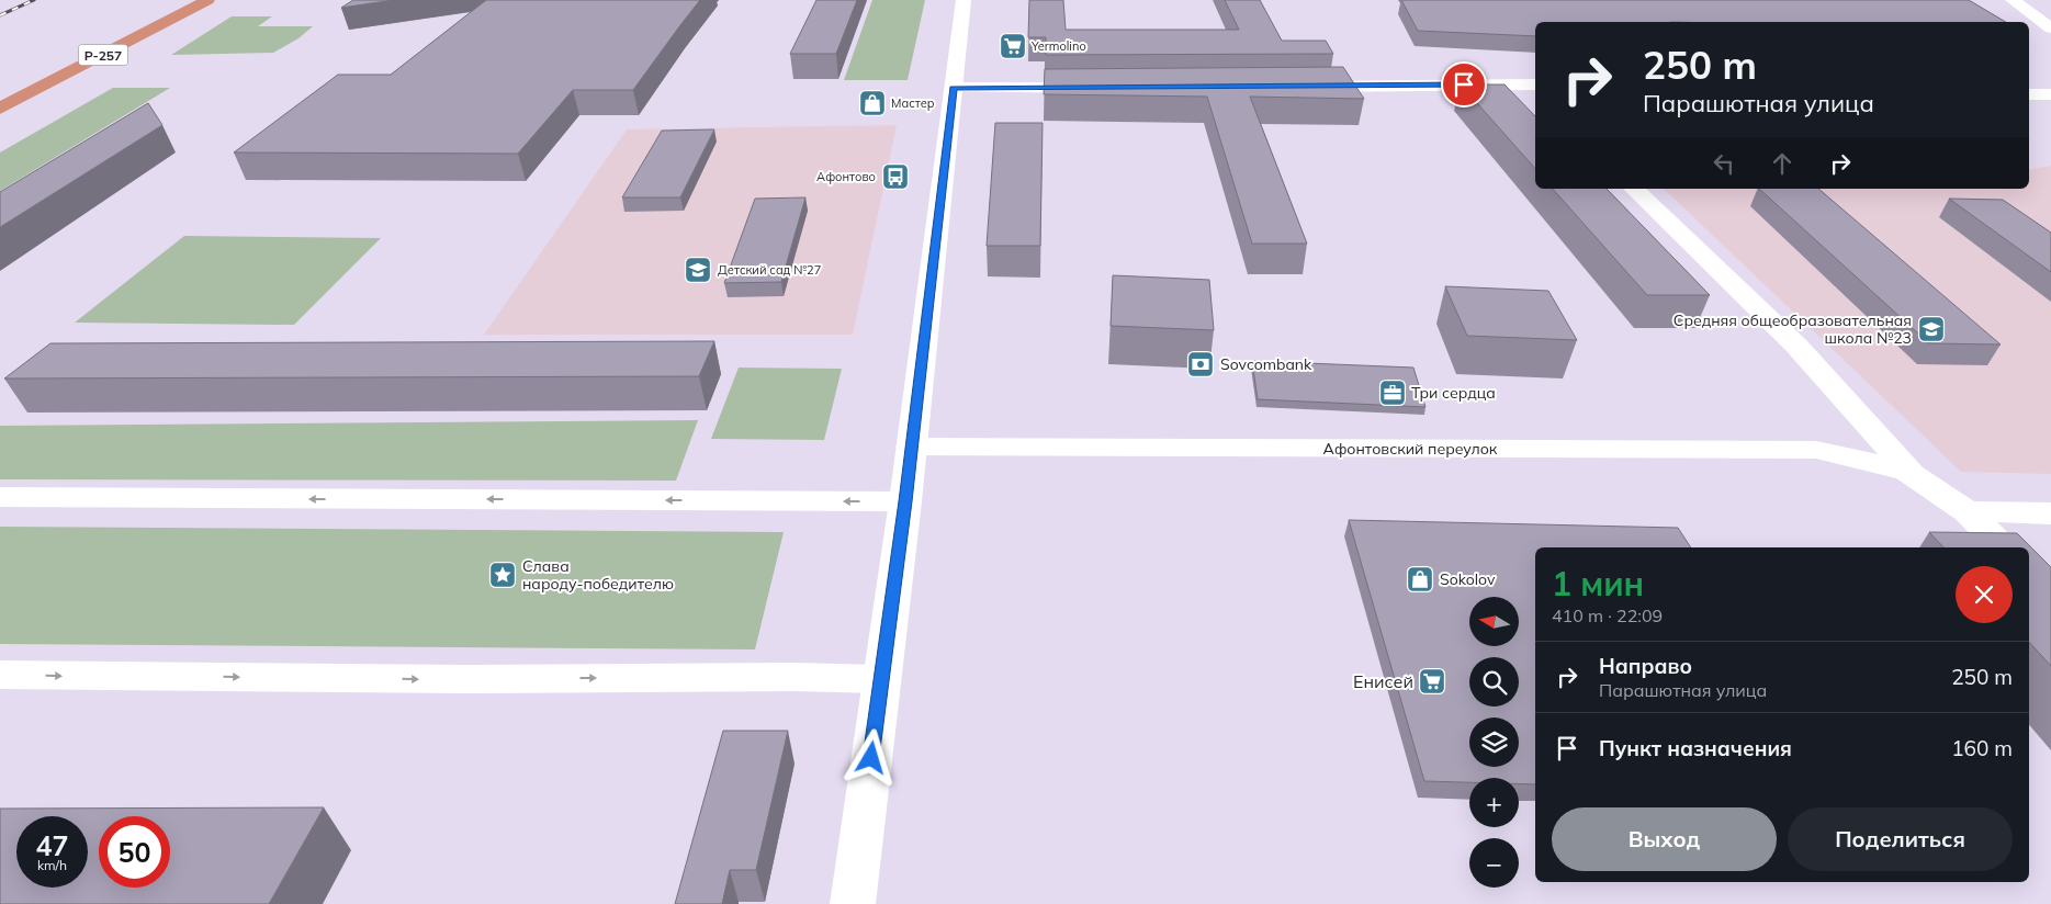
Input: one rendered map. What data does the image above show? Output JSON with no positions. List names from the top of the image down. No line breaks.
{"streets":{"highway":["Р-257"],"street":["Афонтовский переулок"]},"places":{"supermarket":["Yermolino","Енисей"],"shop":["Мастер","Sokolov"],"bus stop":["Афонтово"],"school or university":["Детский сад №27","Средняя общеобразовательная школа №23"],"bank":["Sovcombank"],"office":["Три сердца"],"place":["Слава народу-победителю"]},"north":"left","page":{"turn":["250 m","Парашютная улица"],"heading":["1 мин","410 m · 22:09"],"map_buttons":["+","−"],"list":[{"name":"Направо","note":"Парашютная улица","value":"250 m"},{"name":"Пункт назначения","value":"160 m"}],"buttons":["Выход","Поделиться"],"speed":"47 km/h","limit":"50"}}
